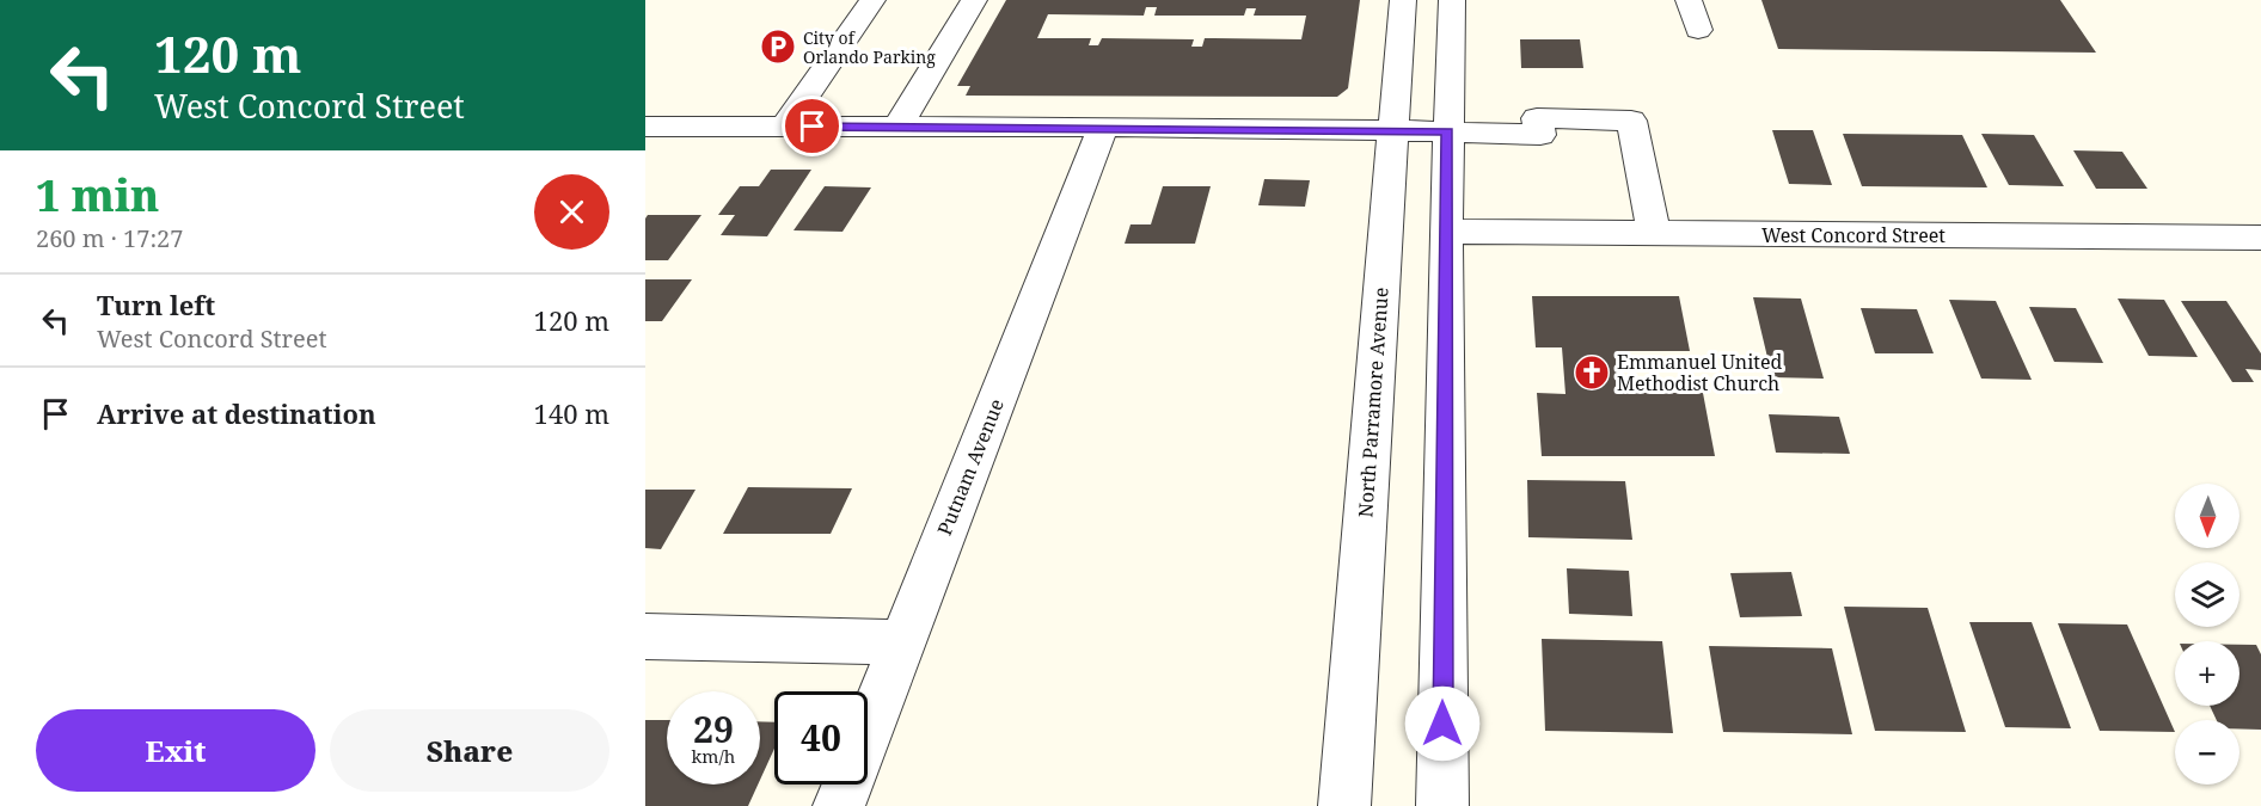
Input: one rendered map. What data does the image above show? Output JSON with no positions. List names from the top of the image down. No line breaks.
{"streets":{"street":["West Concord Street","North Parramore Avenue","Putnam Avenue"]},"places":{"parking":["City of Orlando Parking"],"church":["Emmanuel United Methodist Church"]},"north":"bottom","page":{"turn":["120 m","West Concord Street"],"heading":["1 min","260 m · 17:27"],"list":[{"name":"Turn left","note":"West Concord Street","value":"120 m"},{"name":"Arrive at destination","value":"140 m"}],"map_buttons":["+","−"],"speed":"29 km/h","limit":"40","buttons":["Exit","Share"]}}
